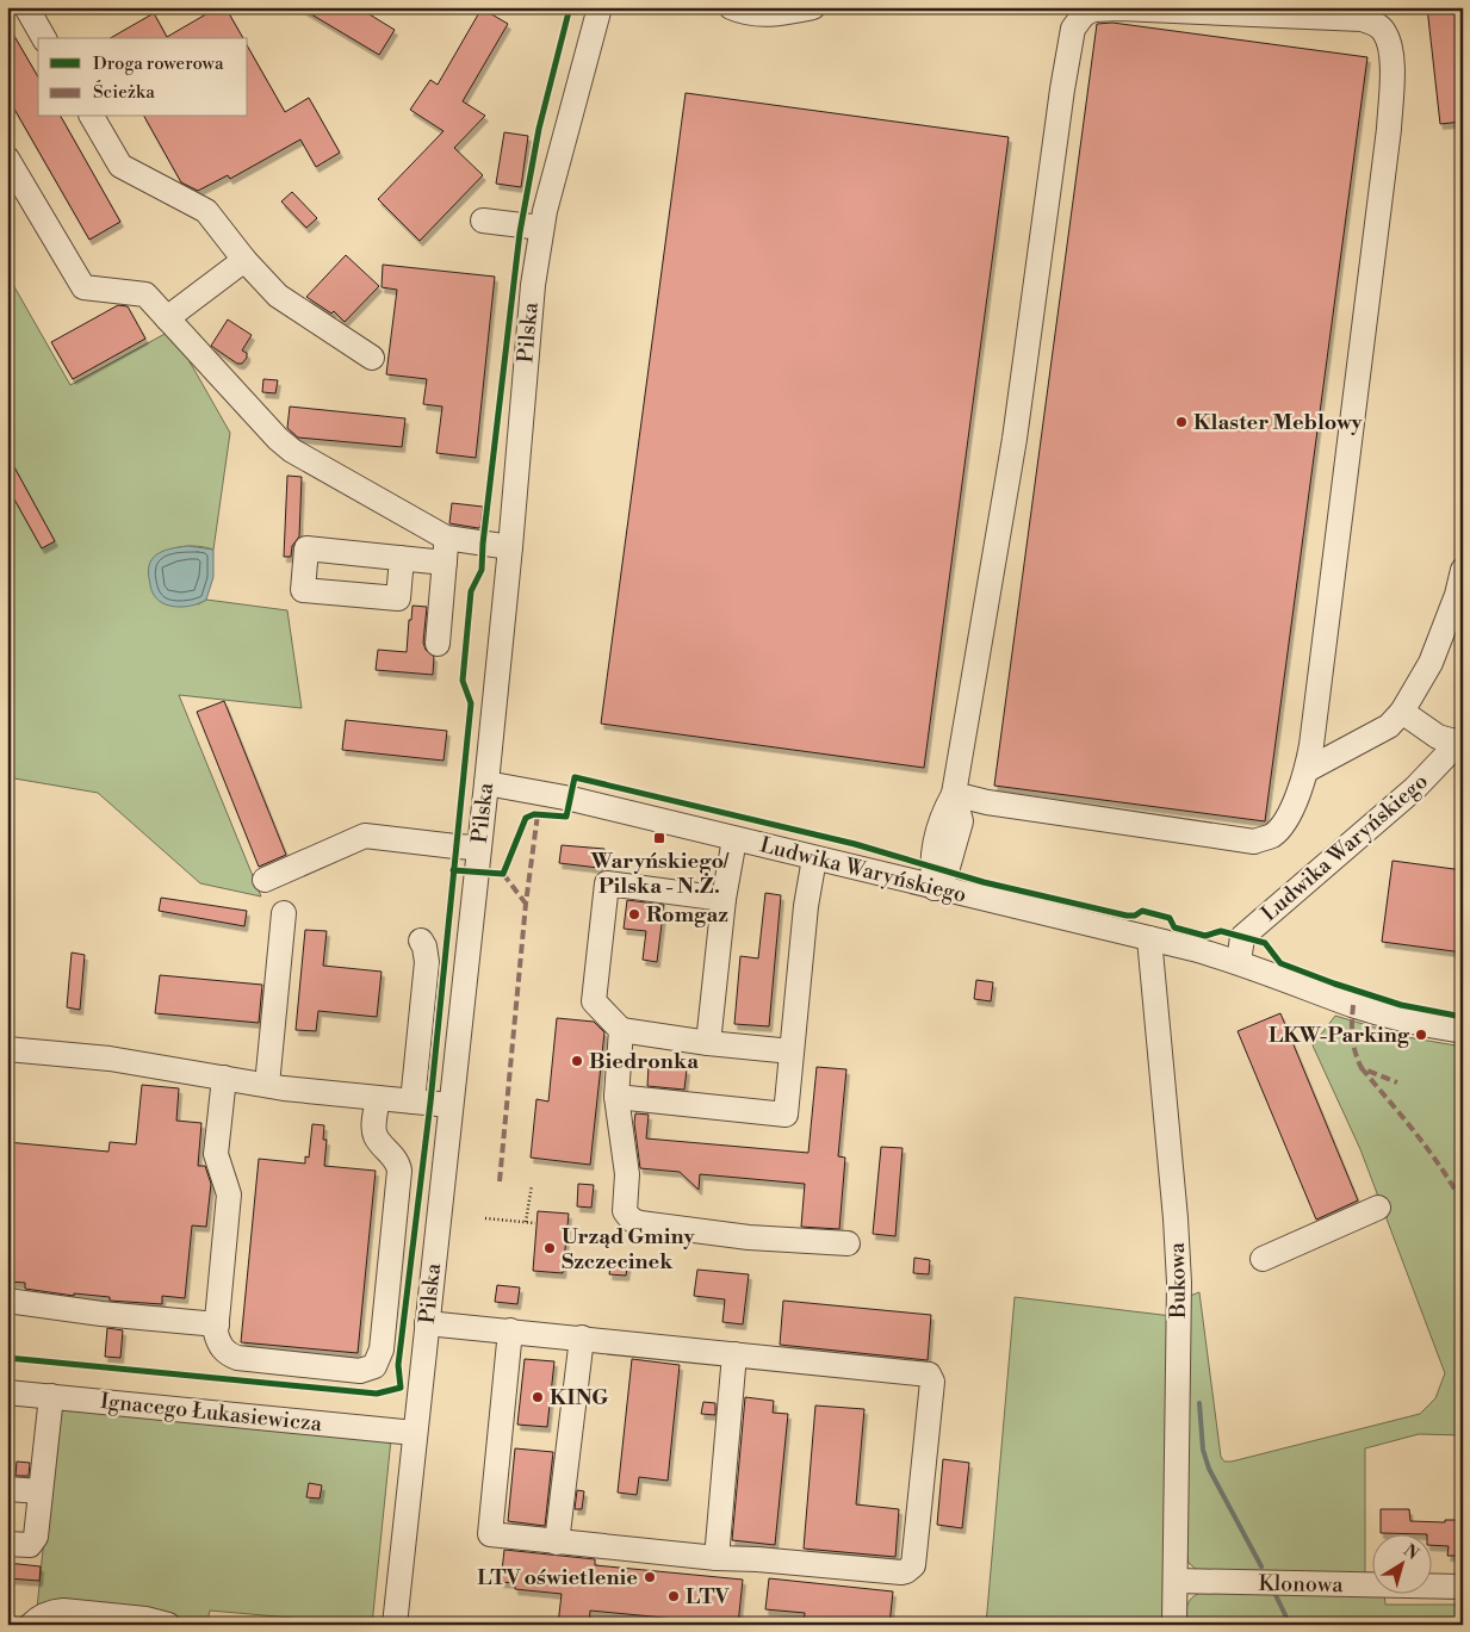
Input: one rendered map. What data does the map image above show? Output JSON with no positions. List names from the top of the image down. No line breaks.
{"streets":{"street":["Pilska","Ludwika Waryńskiego","Bukowa","Ignacego Łukasiewicza","Klonowa"]},"crossings":[["Pilska","Ludwika Waryńskiego"],["Pilska","Ignacego Łukasiewicza"],["Ludwika Waryńskiego","Bukowa"],["Bukowa","Klonowa"]],"places":{"other":["Klaster Meblowy","Romgaz","LKW-Parking","Biedronka","Urząd Gminy Szczecinek","KING","LTV oświetlenie","LTV"],"transit":["Waryńskiego/ Pilska - N.Ż."]},"legend":["Droga rowerowa","Ścieżka"],"north":"top right"}
